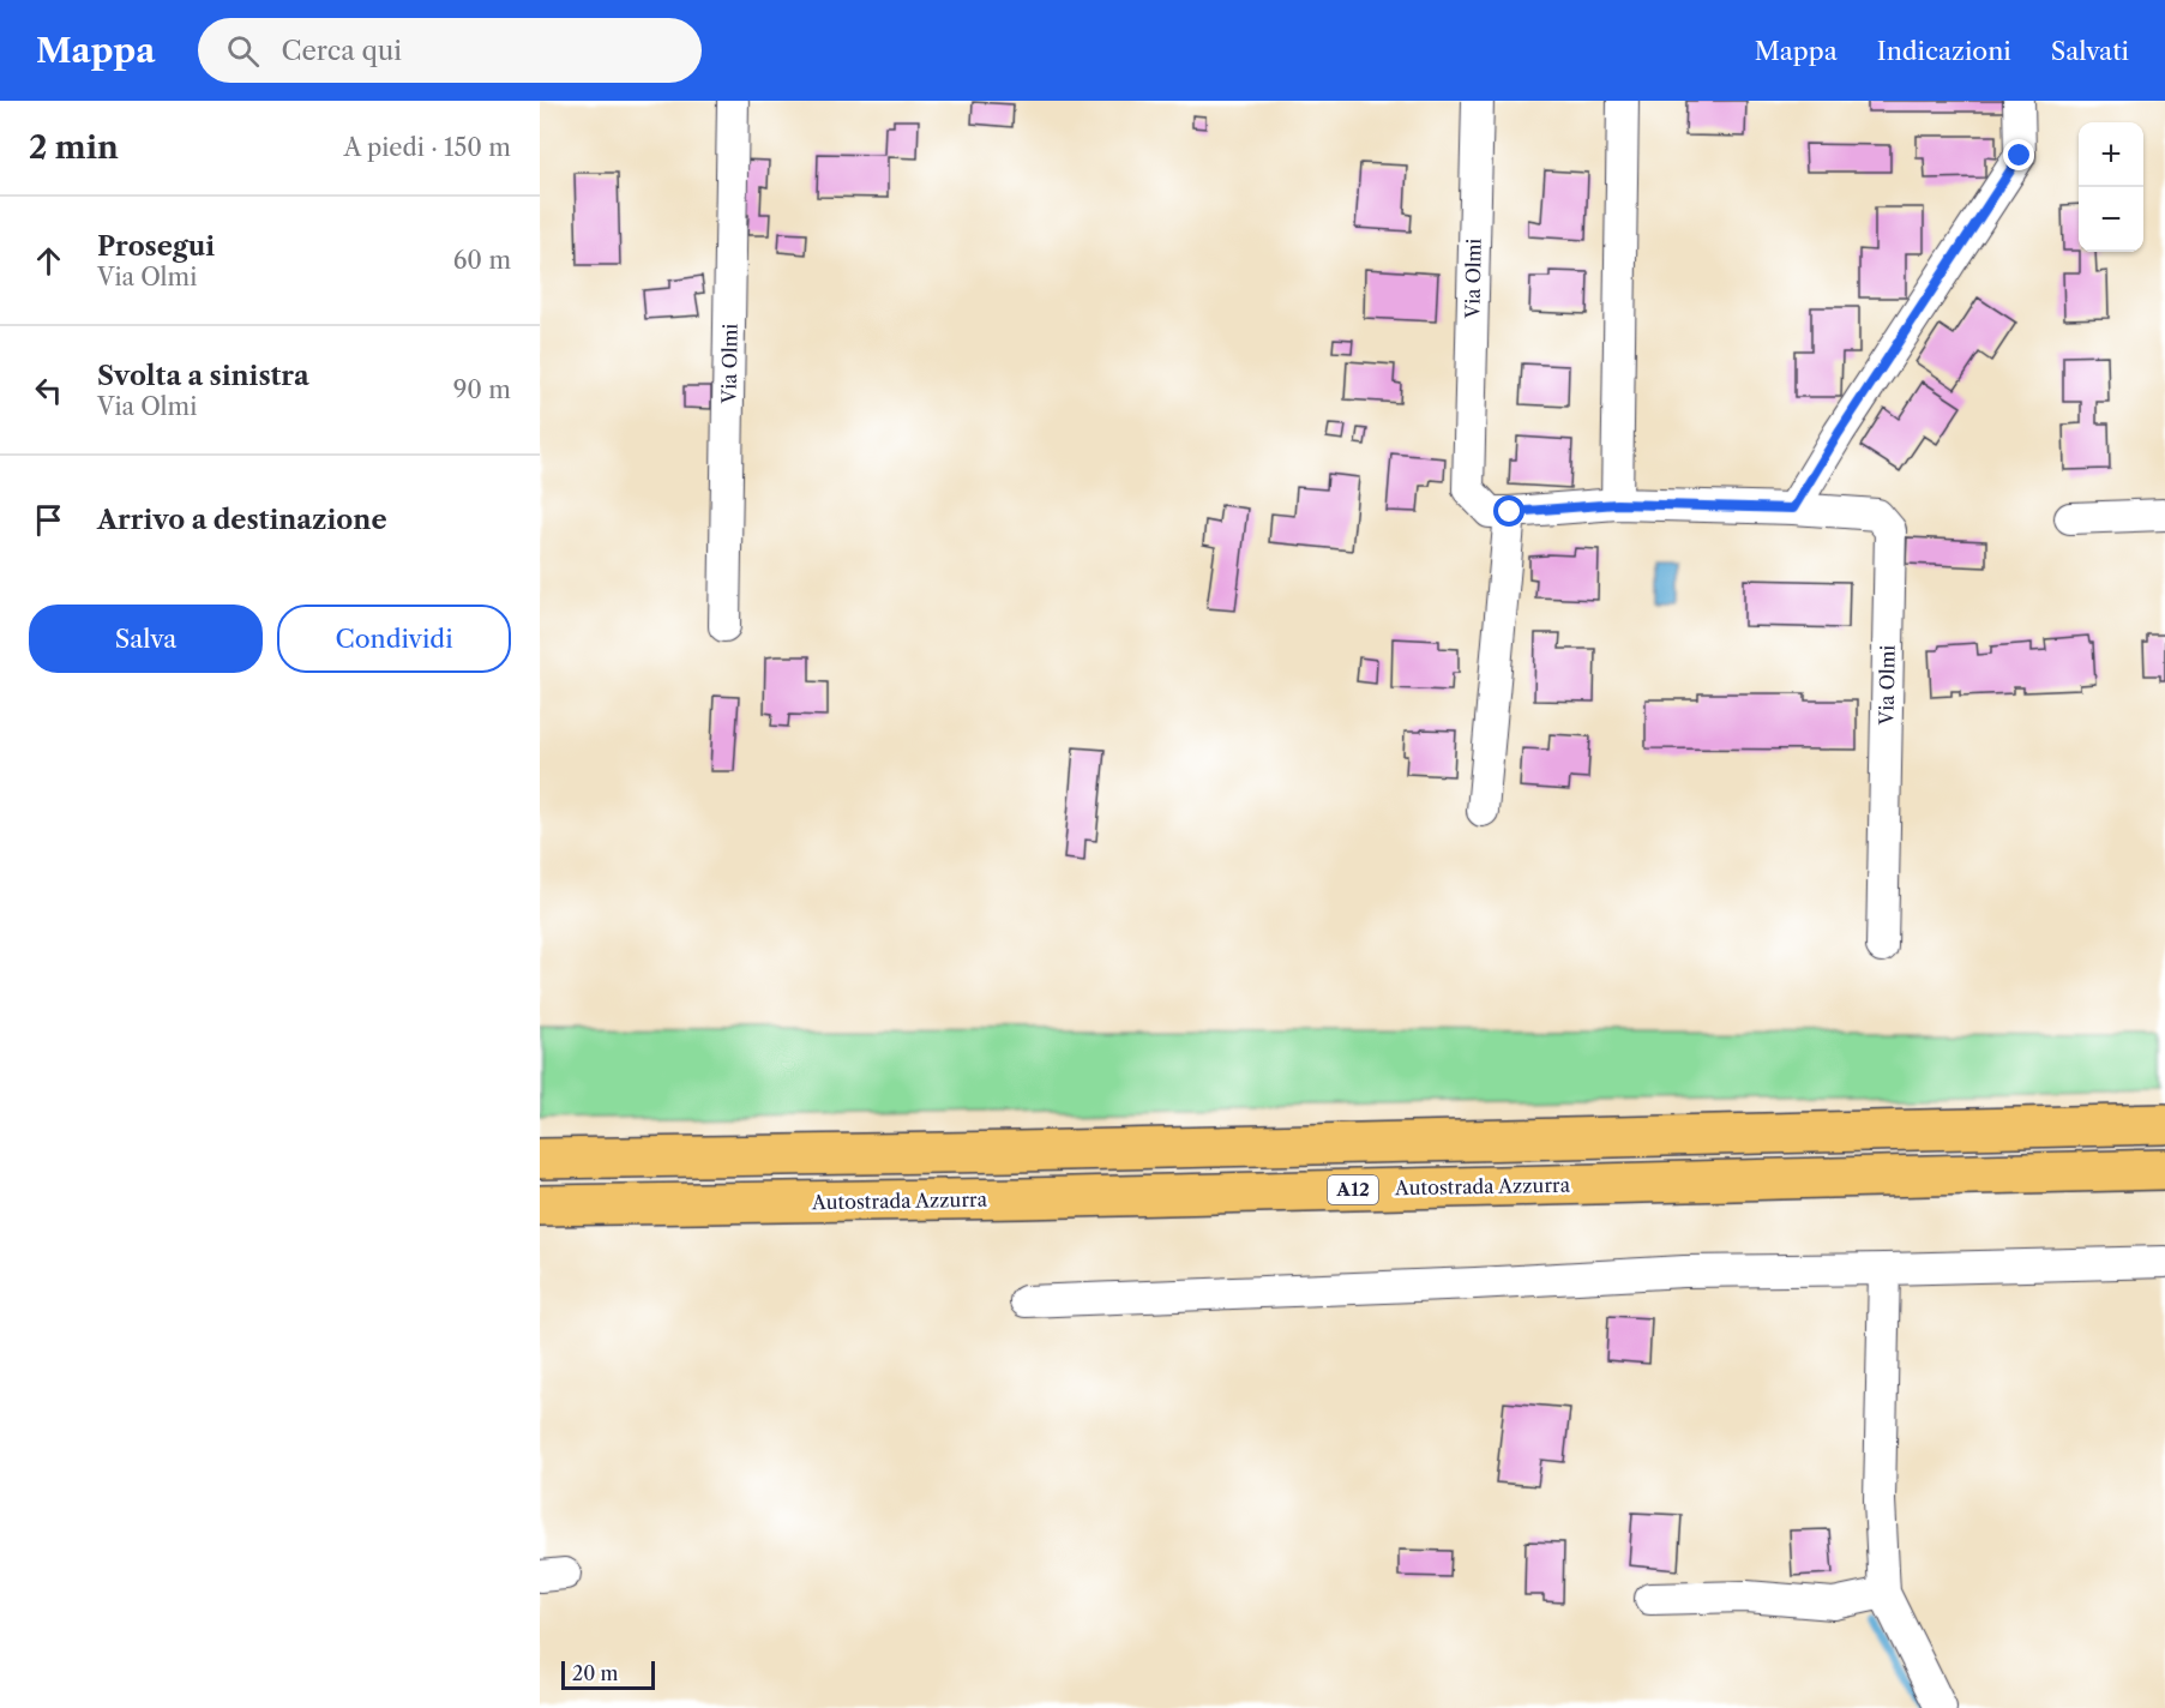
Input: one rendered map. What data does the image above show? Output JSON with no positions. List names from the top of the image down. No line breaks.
{"streets":{"highway":["Autostrada Azzurra","A12"],"street":["Via Olmi"]},"scale_bar":"20 m","page":{"header":"Mappa","search":"Cerca qui","nav":["Mappa","Indicazioni","Salvati"],"heading":["2 min","A piedi · 150 m"],"map_buttons":["+","−"],"list":[["Prosegui","Via Olmi","60 m"],["Svolta a sinistra","Via Olmi","90 m"],"Arrivo a destinazione"],"buttons":["Salva","Condividi"],"scale":"20 m"}}
